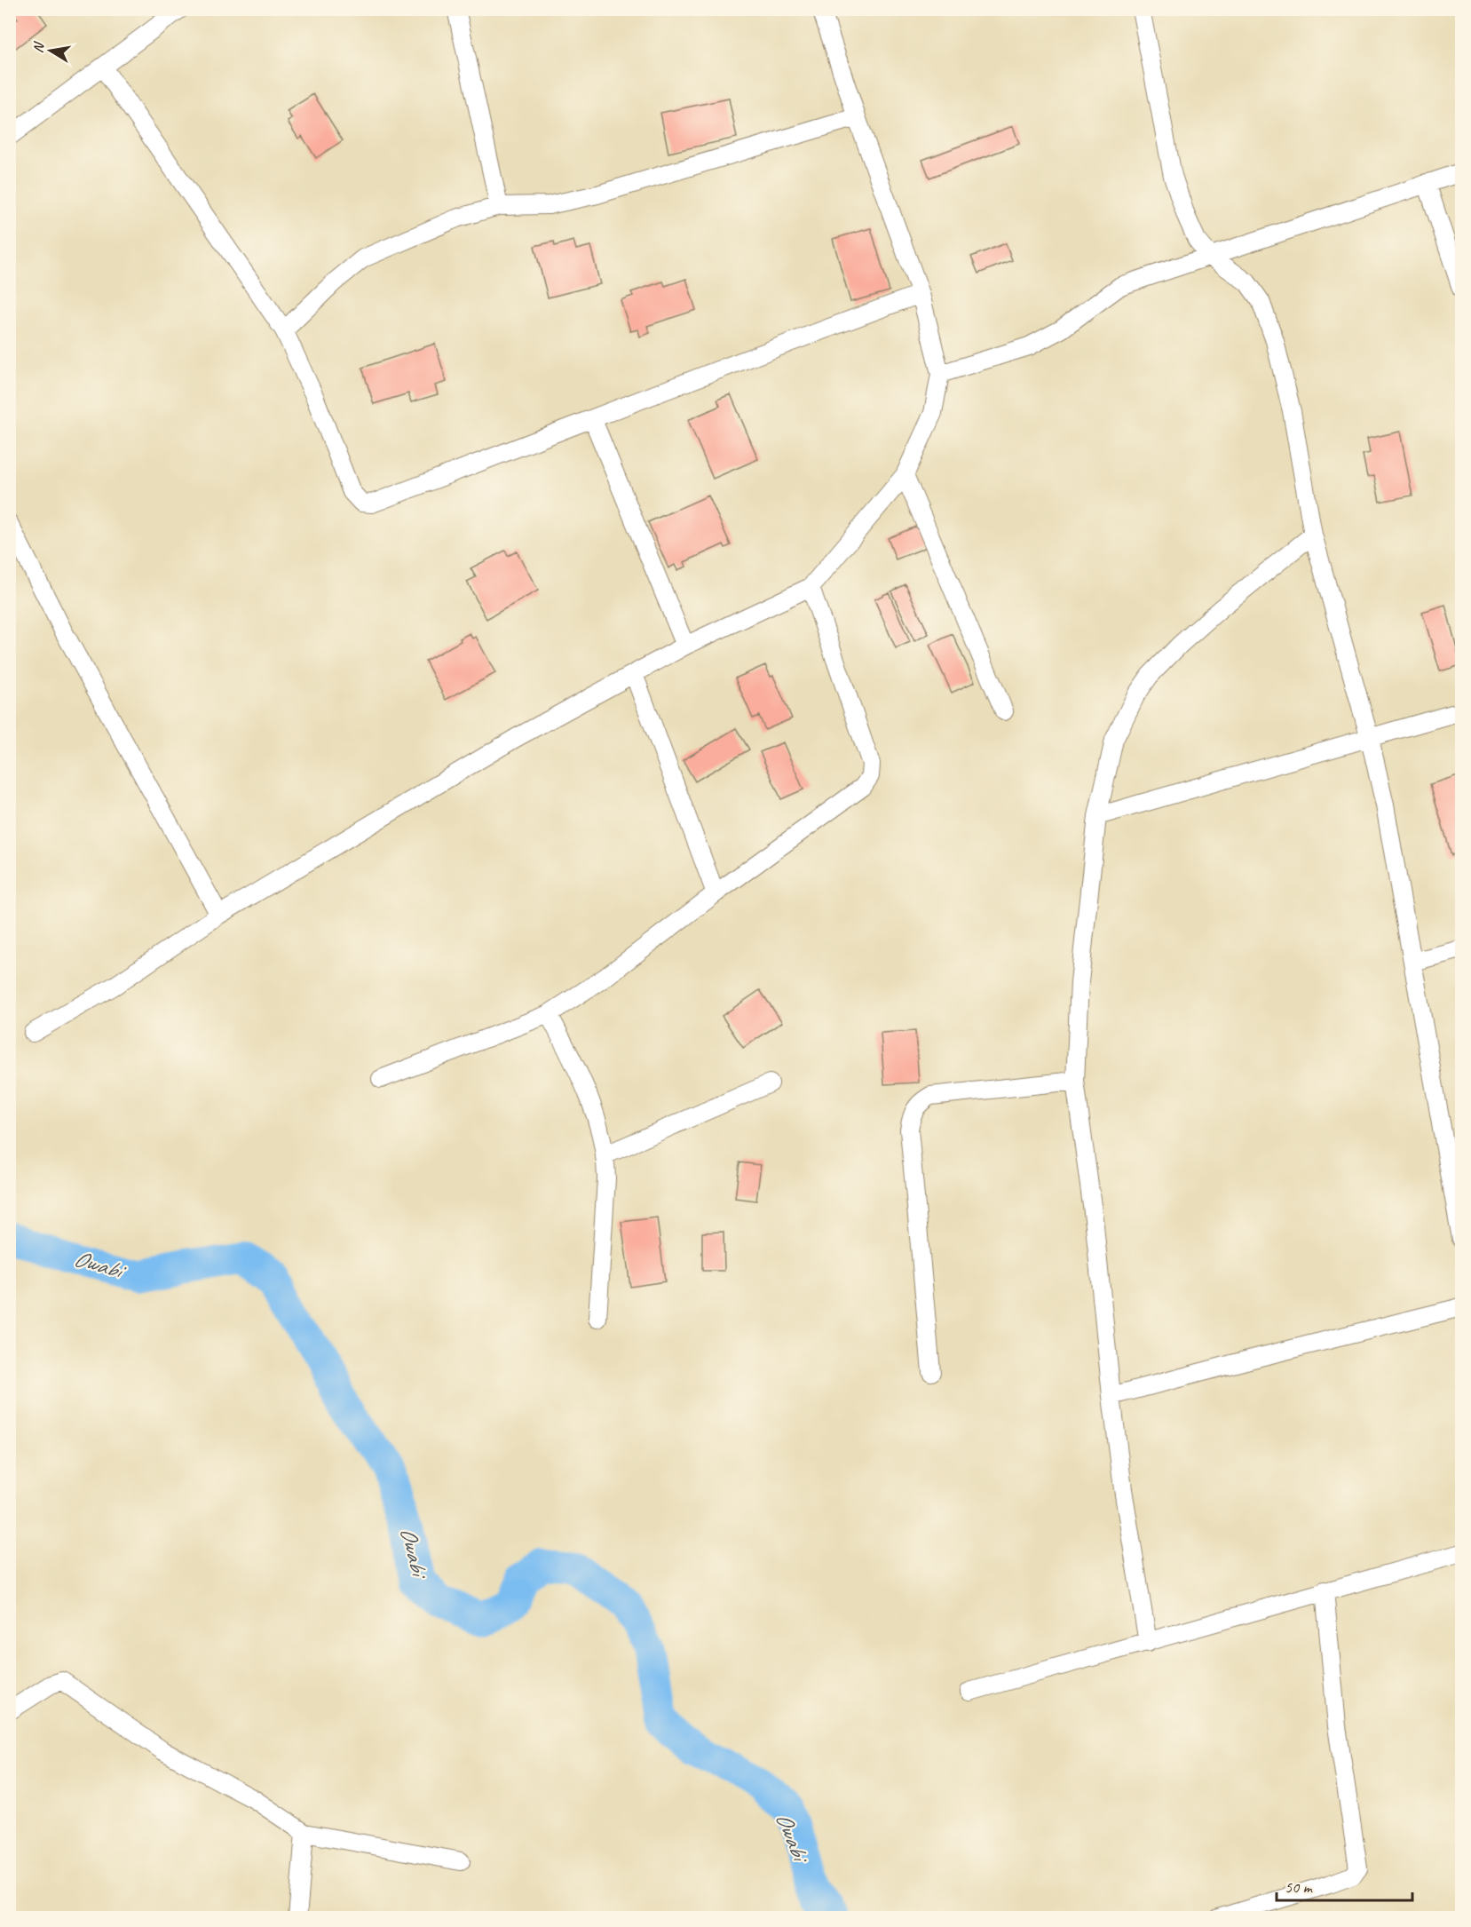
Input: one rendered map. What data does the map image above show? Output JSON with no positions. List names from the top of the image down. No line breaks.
{"water":["Owabi"],"scale_bar":"50 m","north":"left"}
